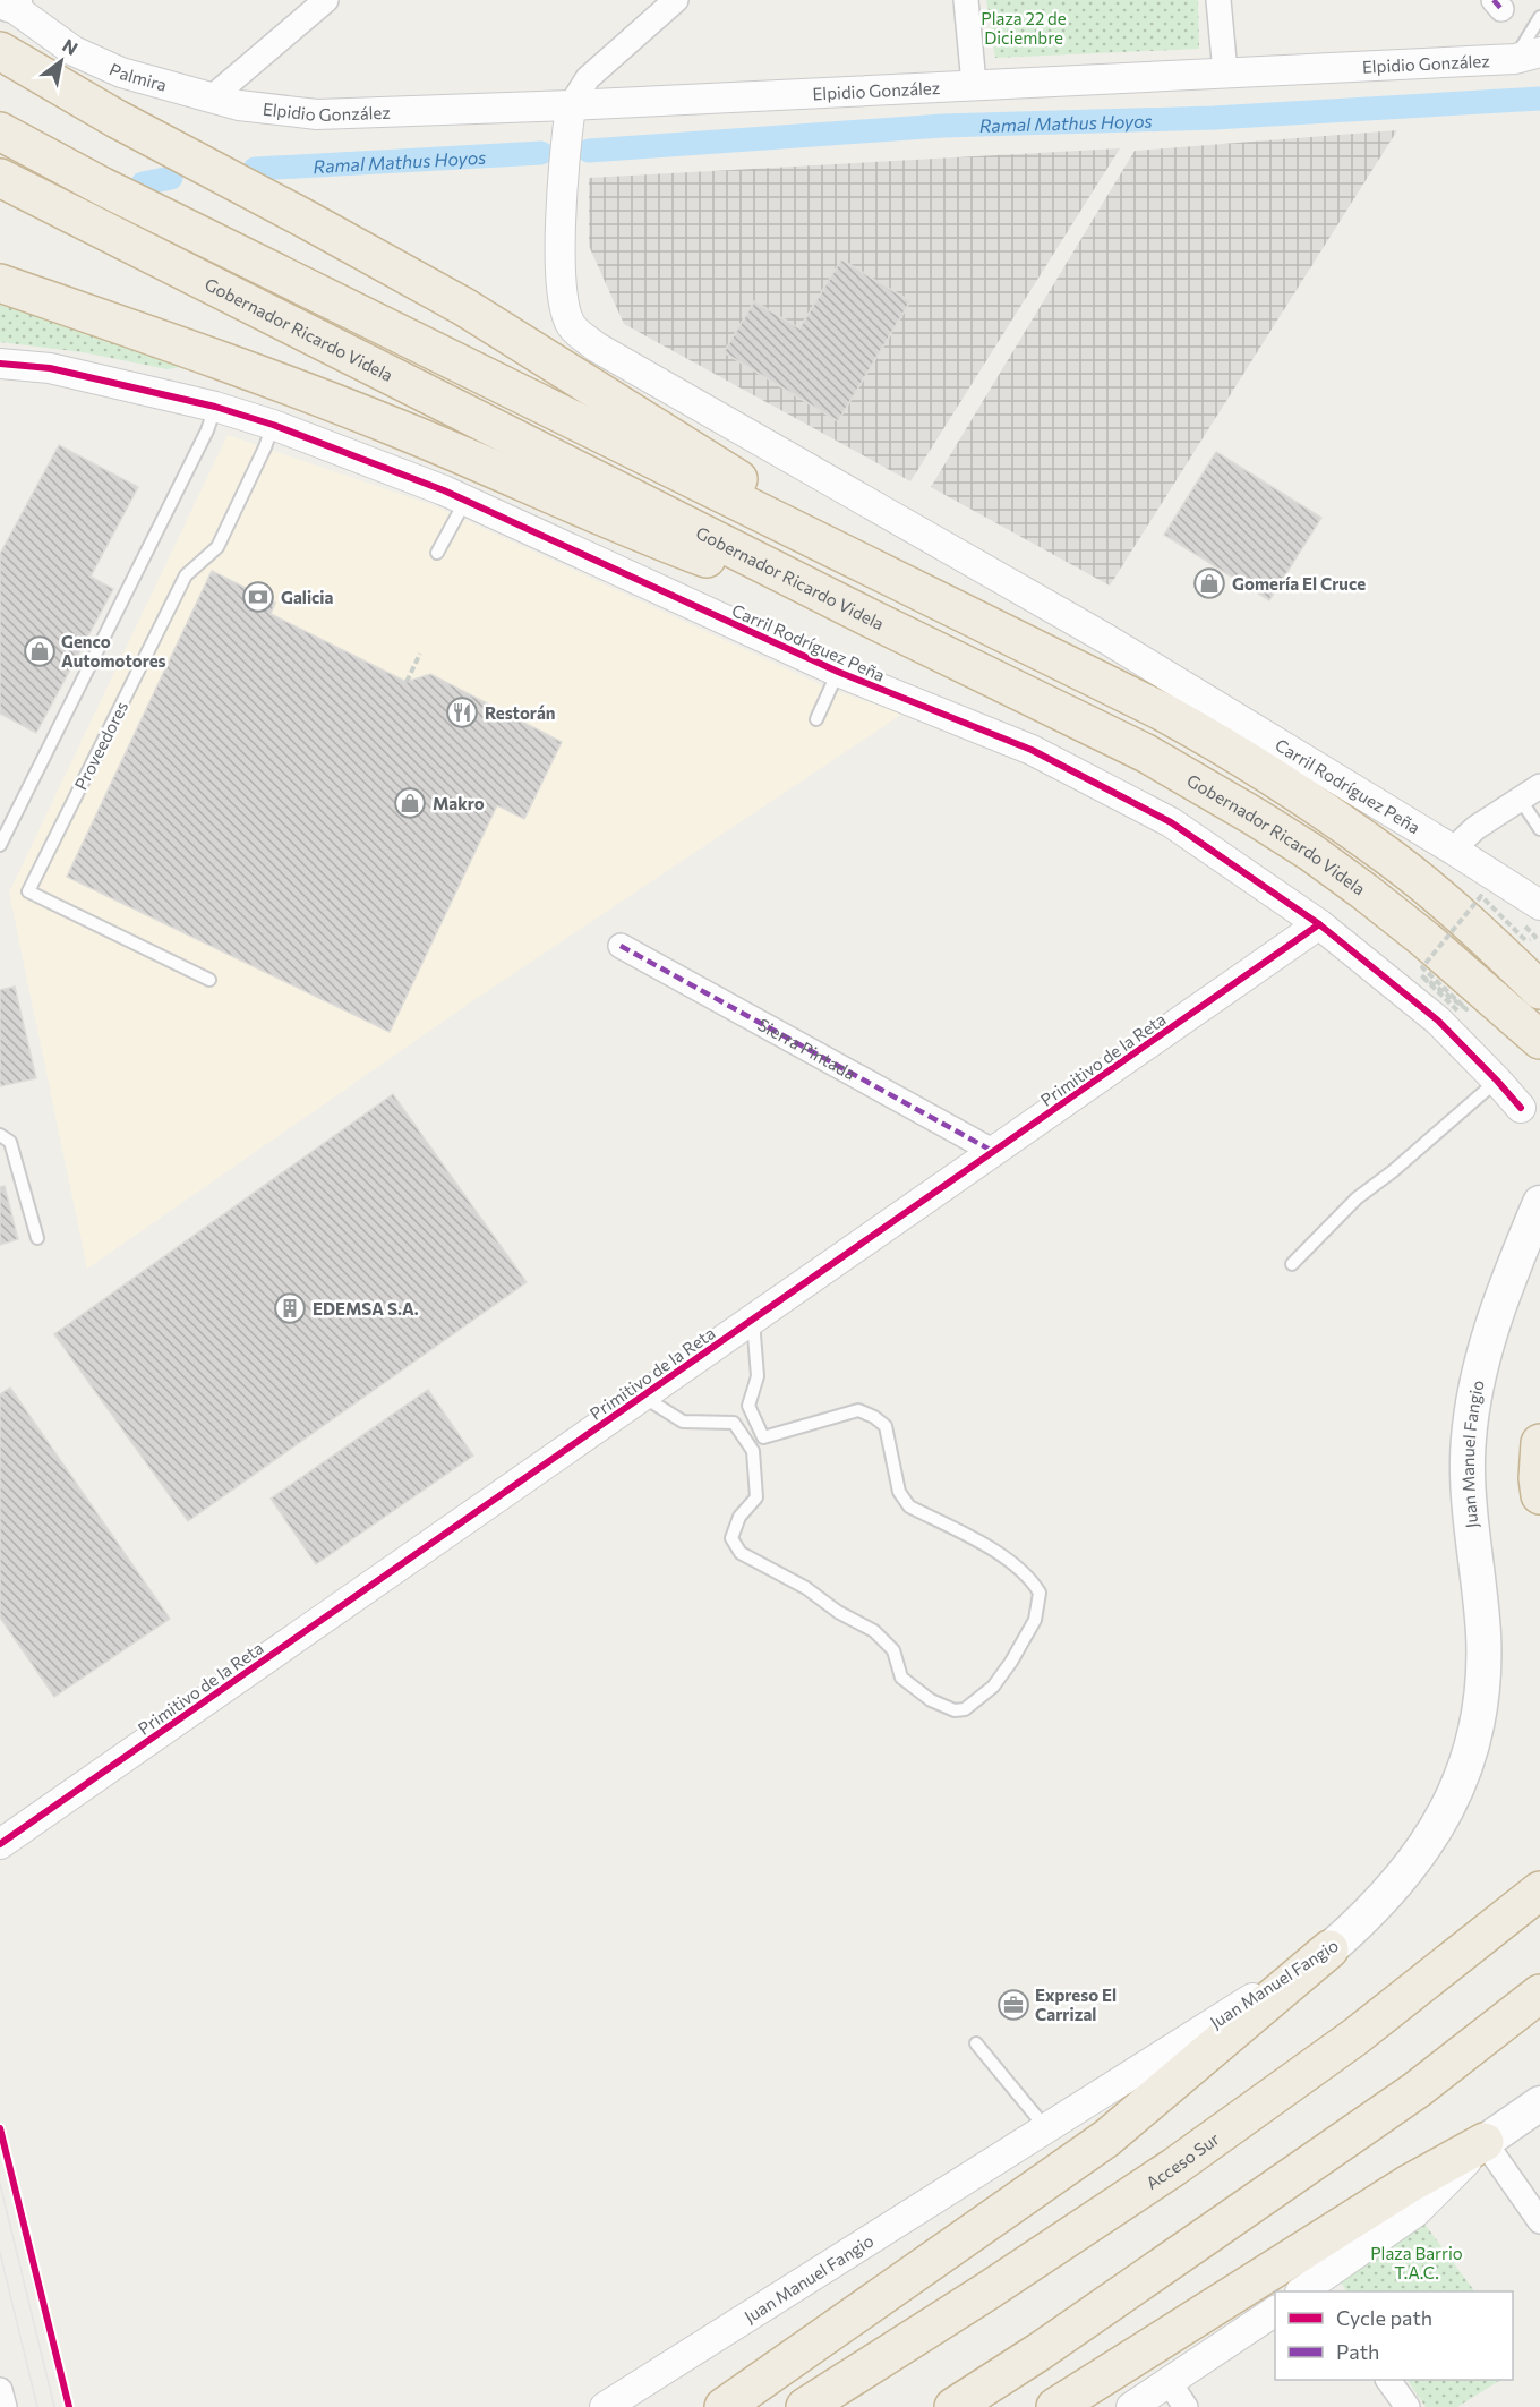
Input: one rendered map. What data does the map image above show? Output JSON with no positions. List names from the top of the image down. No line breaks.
{"streets":{"highway":["Gobernador Ricardo Videla","Acceso Sur"],"main road":["Juan Manuel Fangio"],"street":["Elpidio González","Palmira","Carril Rodríguez Peña","Sierra Pintada","Primitivo de la Reta"],"lane":["Proveedores"]},"crossings":[["Elpidio González","Palmira"],["Elpidio González","Carril Rodríguez Peña"],["Carril Rodríguez Peña","Proveedores"],["Carril Rodríguez Peña","Primitivo de la Reta"],["Sierra Pintada","Primitivo de la Reta"]],"water":["Ramal Mathus Hoyos"],"parks":["Plaza 22 de Diciembre","Plaza Barrio T.A.C."],"places":{"shop":["Gomería El Cruce","Genco Automotores","Makro"],"bank":["Galicia"],"restaurant":["Restorán"],"building":["EDEMSA S.A."],"office":["Expreso El Carrizal"]},"legend":["Cycle path","Path"],"north":"top right"}
